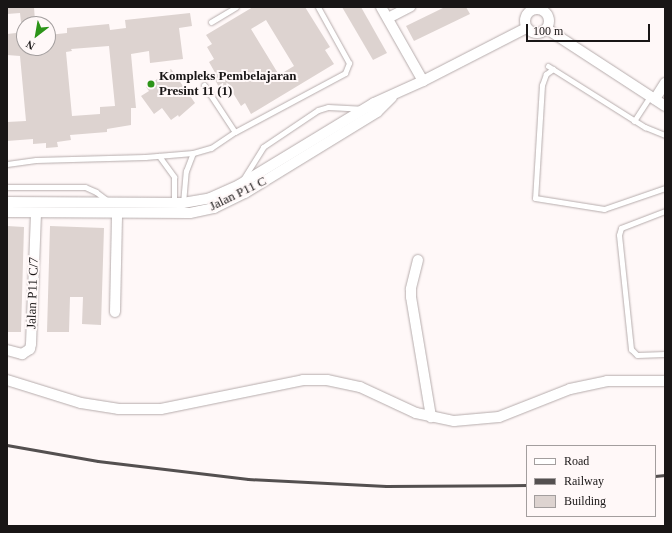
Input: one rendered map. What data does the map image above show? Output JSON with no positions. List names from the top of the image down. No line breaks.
{"streets":{"street":["Jalan P11 C","Jalan P11 C/7"]},"crossings":[["Jalan P11 C","Jalan P11 C/7"]],"places":["Kompleks Pembelajaran Presint 11 (1)"],"legend":["Road","Railway","Building"],"scale_bar":"100 m","north":"bottom left"}
